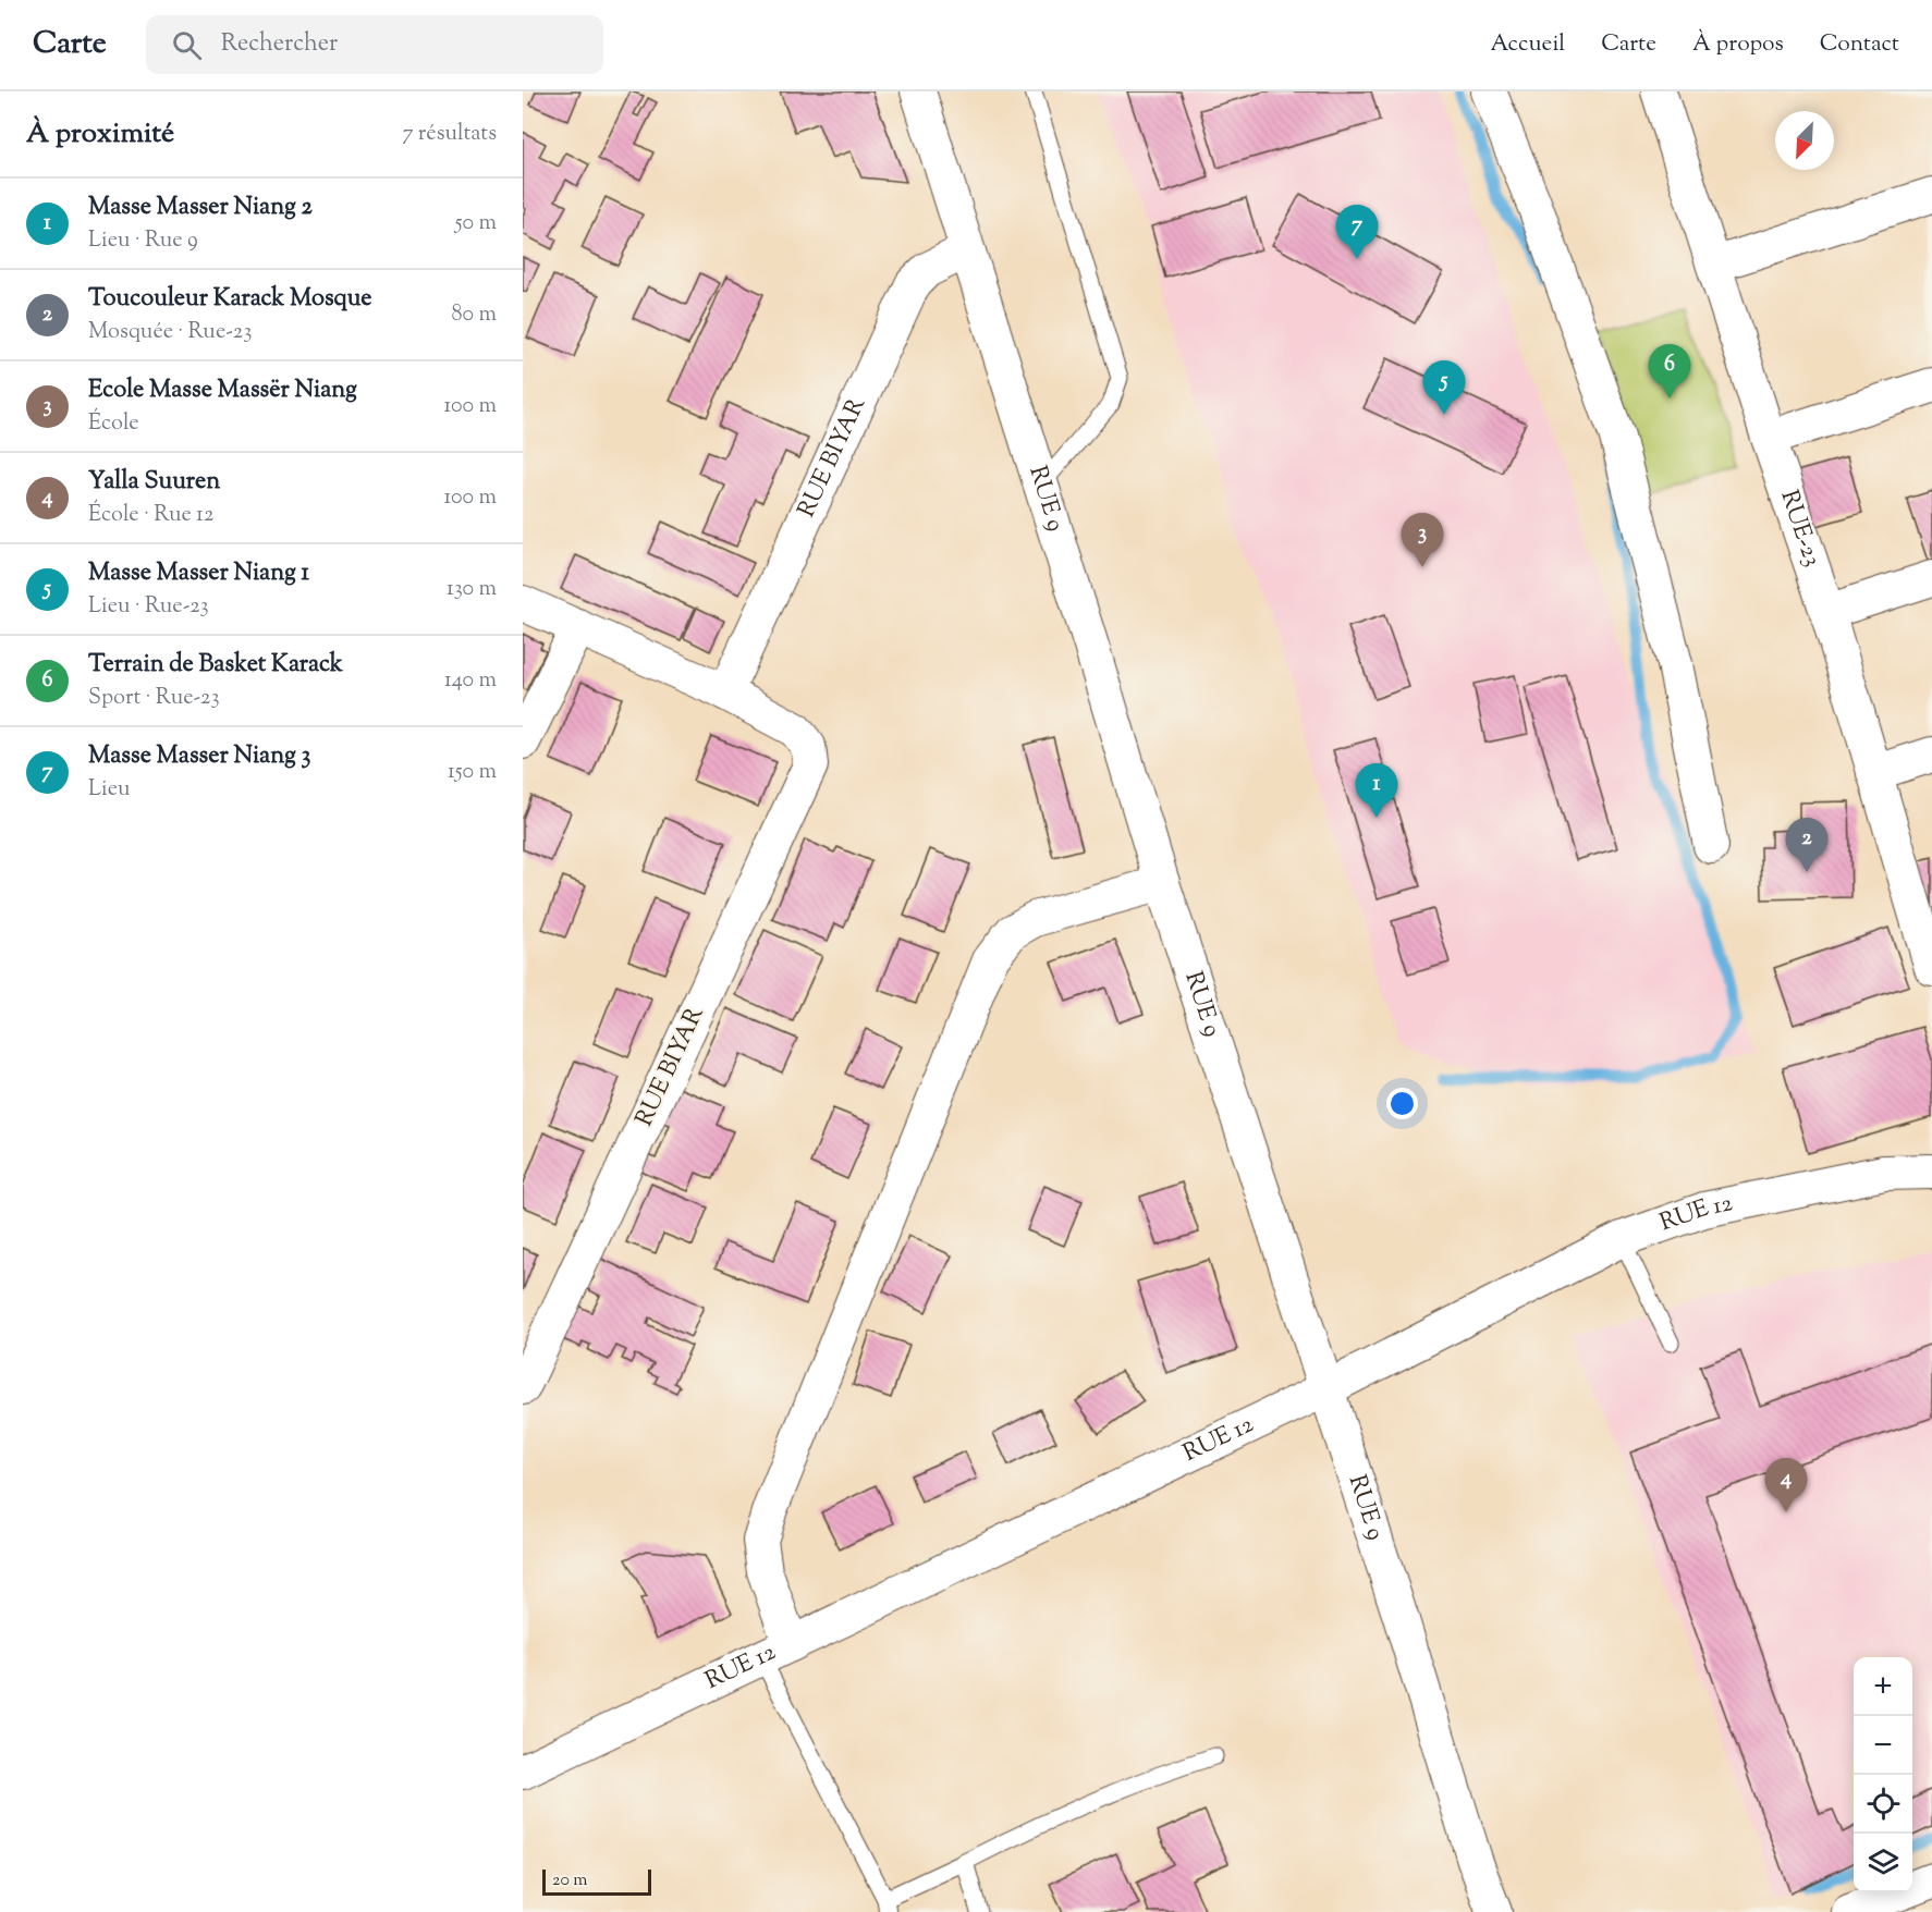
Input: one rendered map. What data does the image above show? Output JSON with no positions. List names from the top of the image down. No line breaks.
{"streets":{"street":["RUE BIYAR","RUE 9","RUE-23","RUE 12"]},"crossings":[["RUE BIYAR","RUE 9"],["RUE 9","RUE 12"]],"scale_bar":"20 m","north":"bottom left","page":{"header":"Carte","search":"Rechercher","nav":["Accueil","Carte","À propos","Contact"],"heading":["À proximité","7 résultats"],"list":[{"mark":"1","name":"Masse Masser Niang 2","note":"Lieu · Rue 9","value":"50 m"},{"mark":"2","name":"Toucouleur Karack Mosque","note":"Mosquée · Rue-23","value":"80 m"},{"mark":"3","name":"Ecole Masse Massër Niang","note":"École","value":"100 m"},{"mark":"4","name":"Yalla Suuren","note":"École · Rue 12","value":"100 m"},{"mark":"5","name":"Masse Masser Niang 1","note":"Lieu · Rue-23","value":"130 m"},{"mark":"6","name":"Terrain de Basket Karack","note":"Sport · Rue-23","value":"140 m"},{"mark":"7","name":"Masse Masser Niang 3","note":"Lieu","value":"150 m"}],"pins":["7","6","5","3","1","2","4"],"map_buttons":["+","−"],"scale":"20 m"}}
